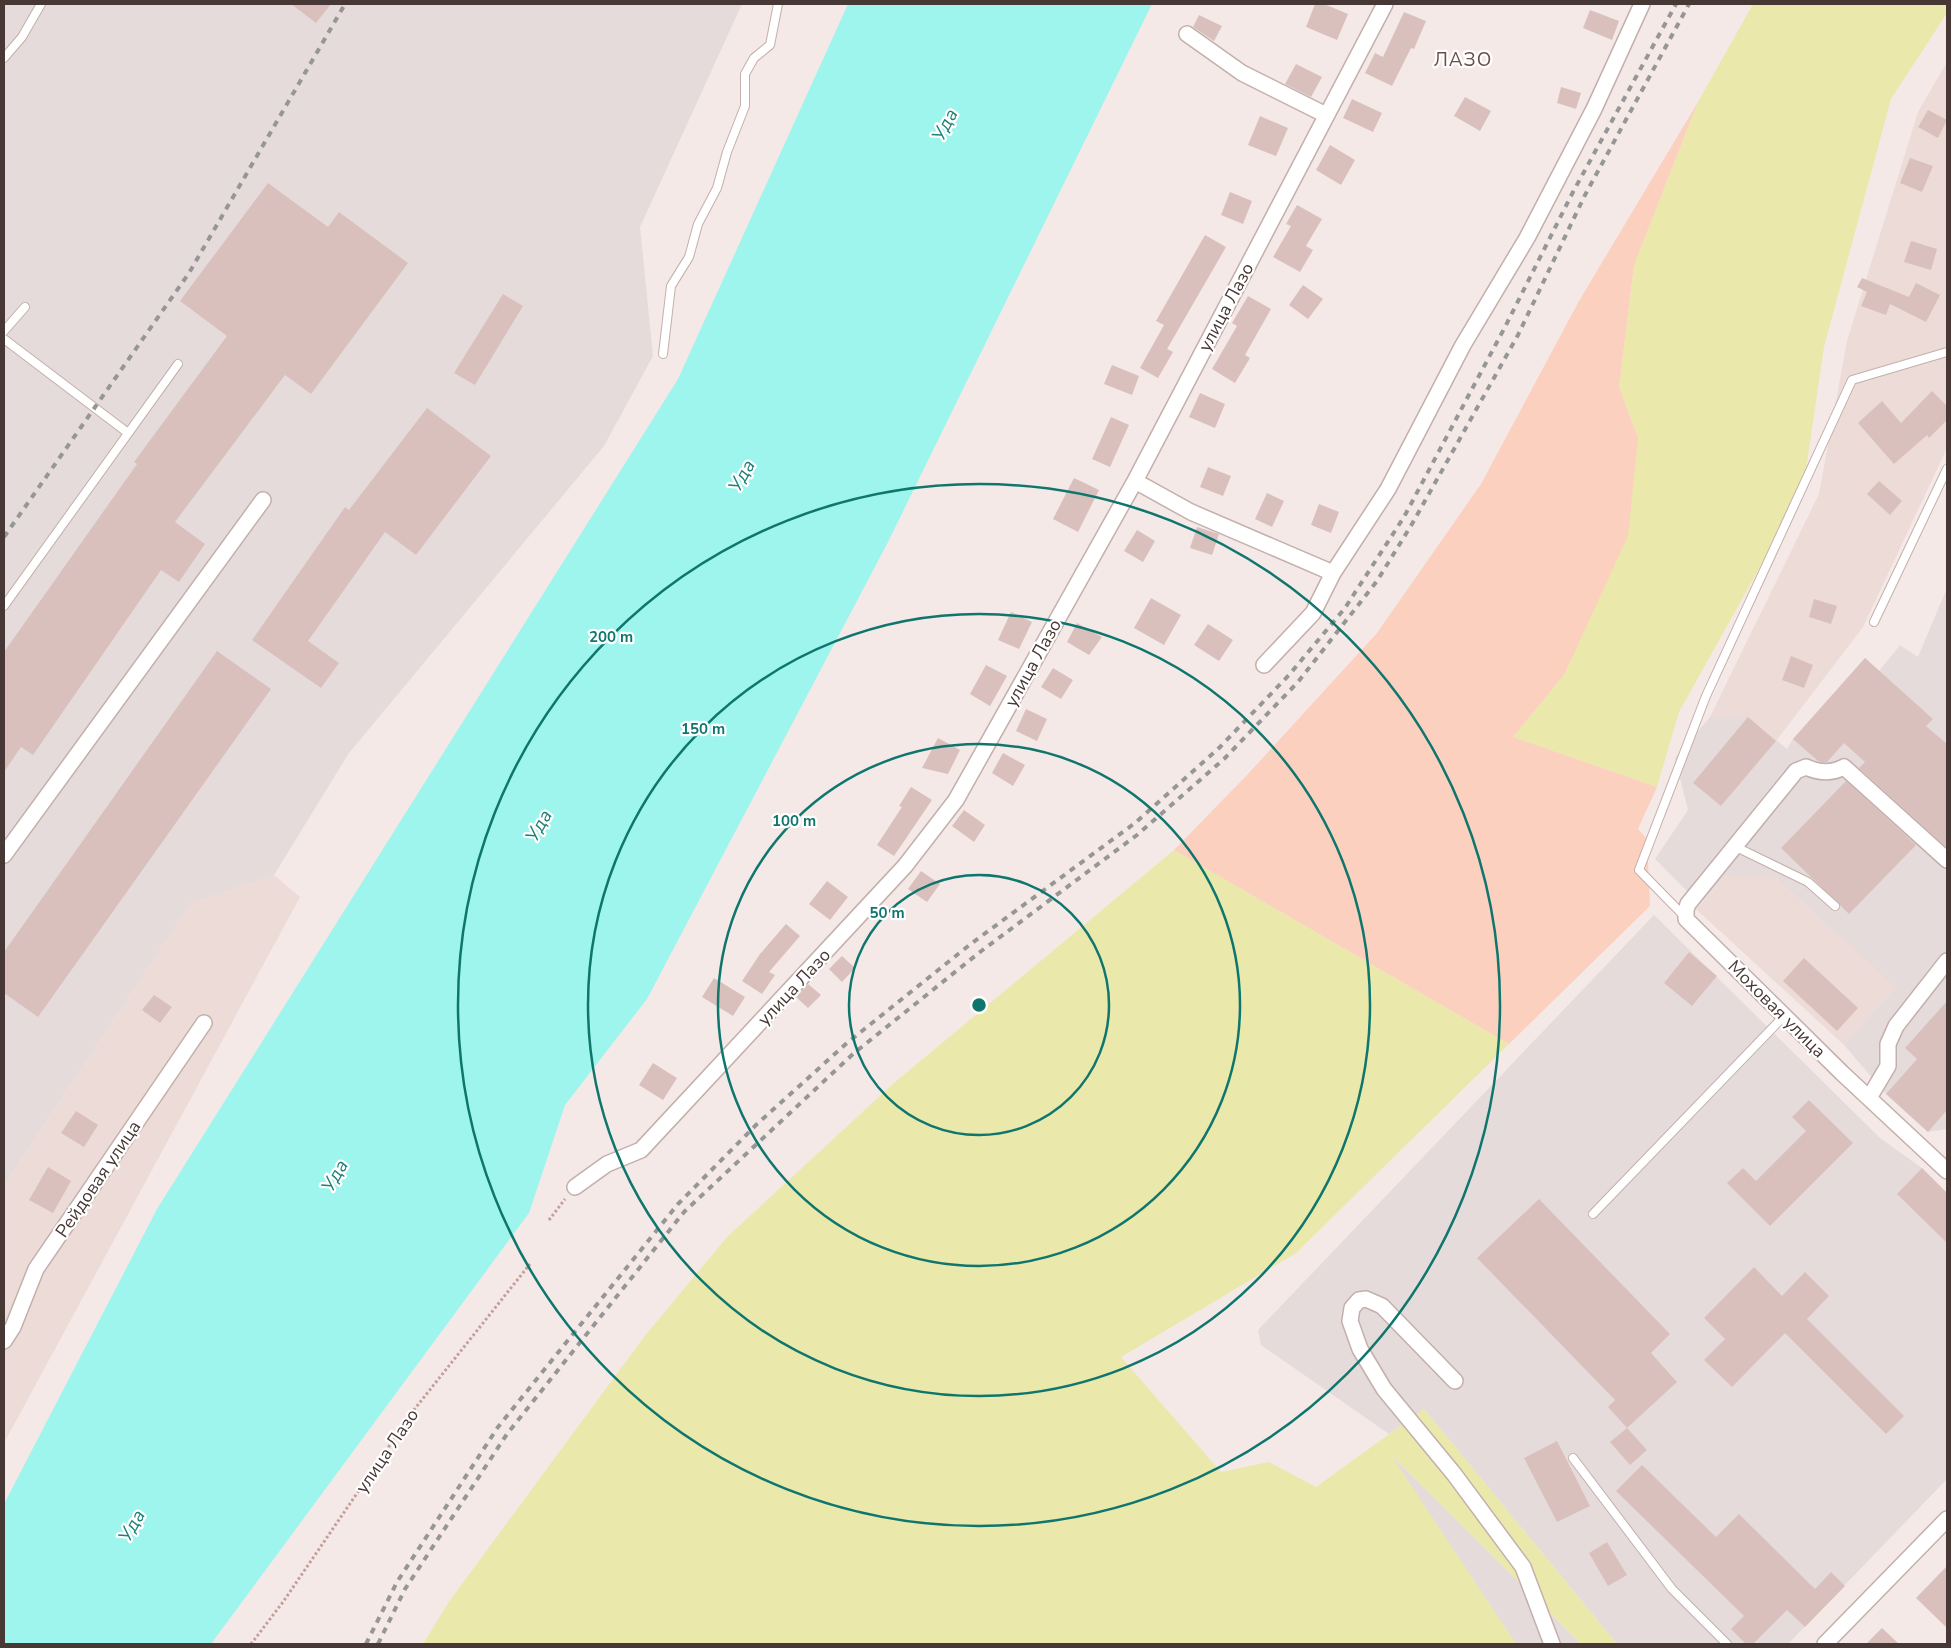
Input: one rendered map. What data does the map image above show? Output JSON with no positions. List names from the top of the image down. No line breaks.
{"streets":{"street":["улица Лазо","Моховая улица","Рейдовая улица"]},"districts":["ЛАЗО"],"water":["Уда"],"rings":["200 m","150 m","100 m","50 m"]}
